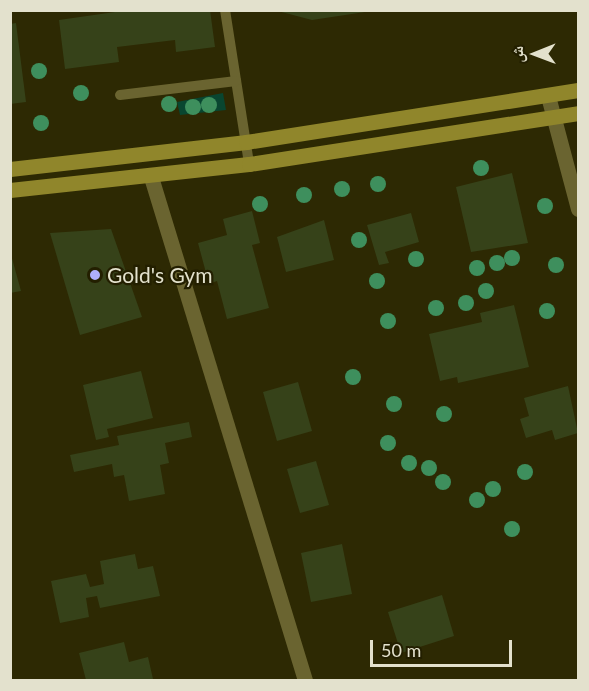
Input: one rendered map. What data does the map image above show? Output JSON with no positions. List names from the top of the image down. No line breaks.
{"places":["Gold's Gym"],"scale_bar":"50 m","north":"left"}
